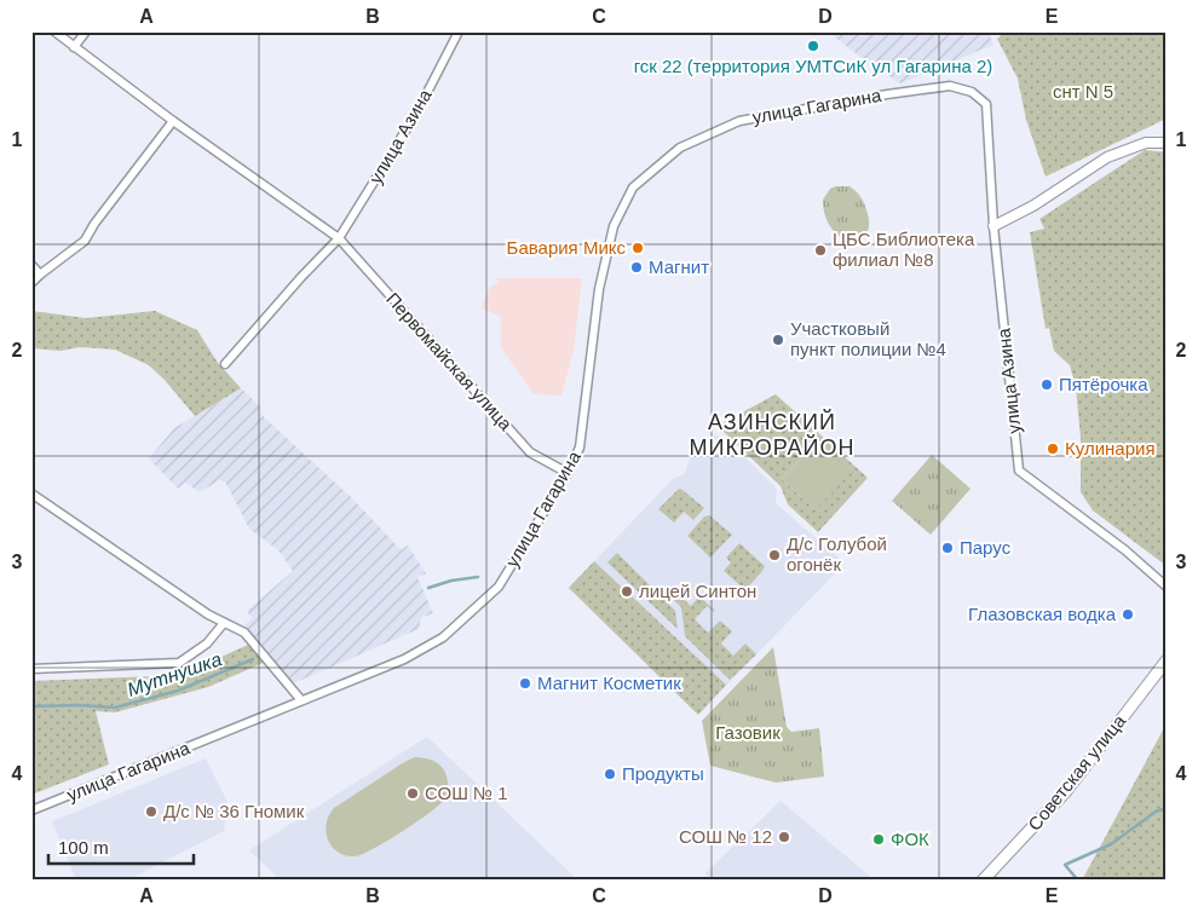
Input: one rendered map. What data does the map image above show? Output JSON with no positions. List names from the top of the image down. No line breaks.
{"streets":{"main road":["Советская улица"],"street":["улица Гагарина","улица Азина","Первомайская улица"]},"crossings":[["улица Гагарина","улица Азина"],["улица Гагарина","Первомайская улица"],["улица Азина","Первомайская улица"]],"districts":["АЗИНСКИЙ МИКРОРАЙОН"],"water":["Мутнушка"],"parks":["снт N 5","Газовик"],"places":["гск 22 (территория УМТСиК ул Гагарина 2)","Бавария Микс","ЦБС Библиотека филиал №8","Магнит","Участковый пункт полиции №4","Пятёрочка","Кулинария","Парус","Д/с Голубой огонёк","лицей Синтон","Глазовская водка","Магнит Косметик","Продукты","СОШ № 1","Д/с № 36 Гномик","СОШ № 12","ФОК"],"scale_bar":"100 m","grid":{"columns":["A","B","C","D","E"],"rows":["1","2","3","4"]}}
